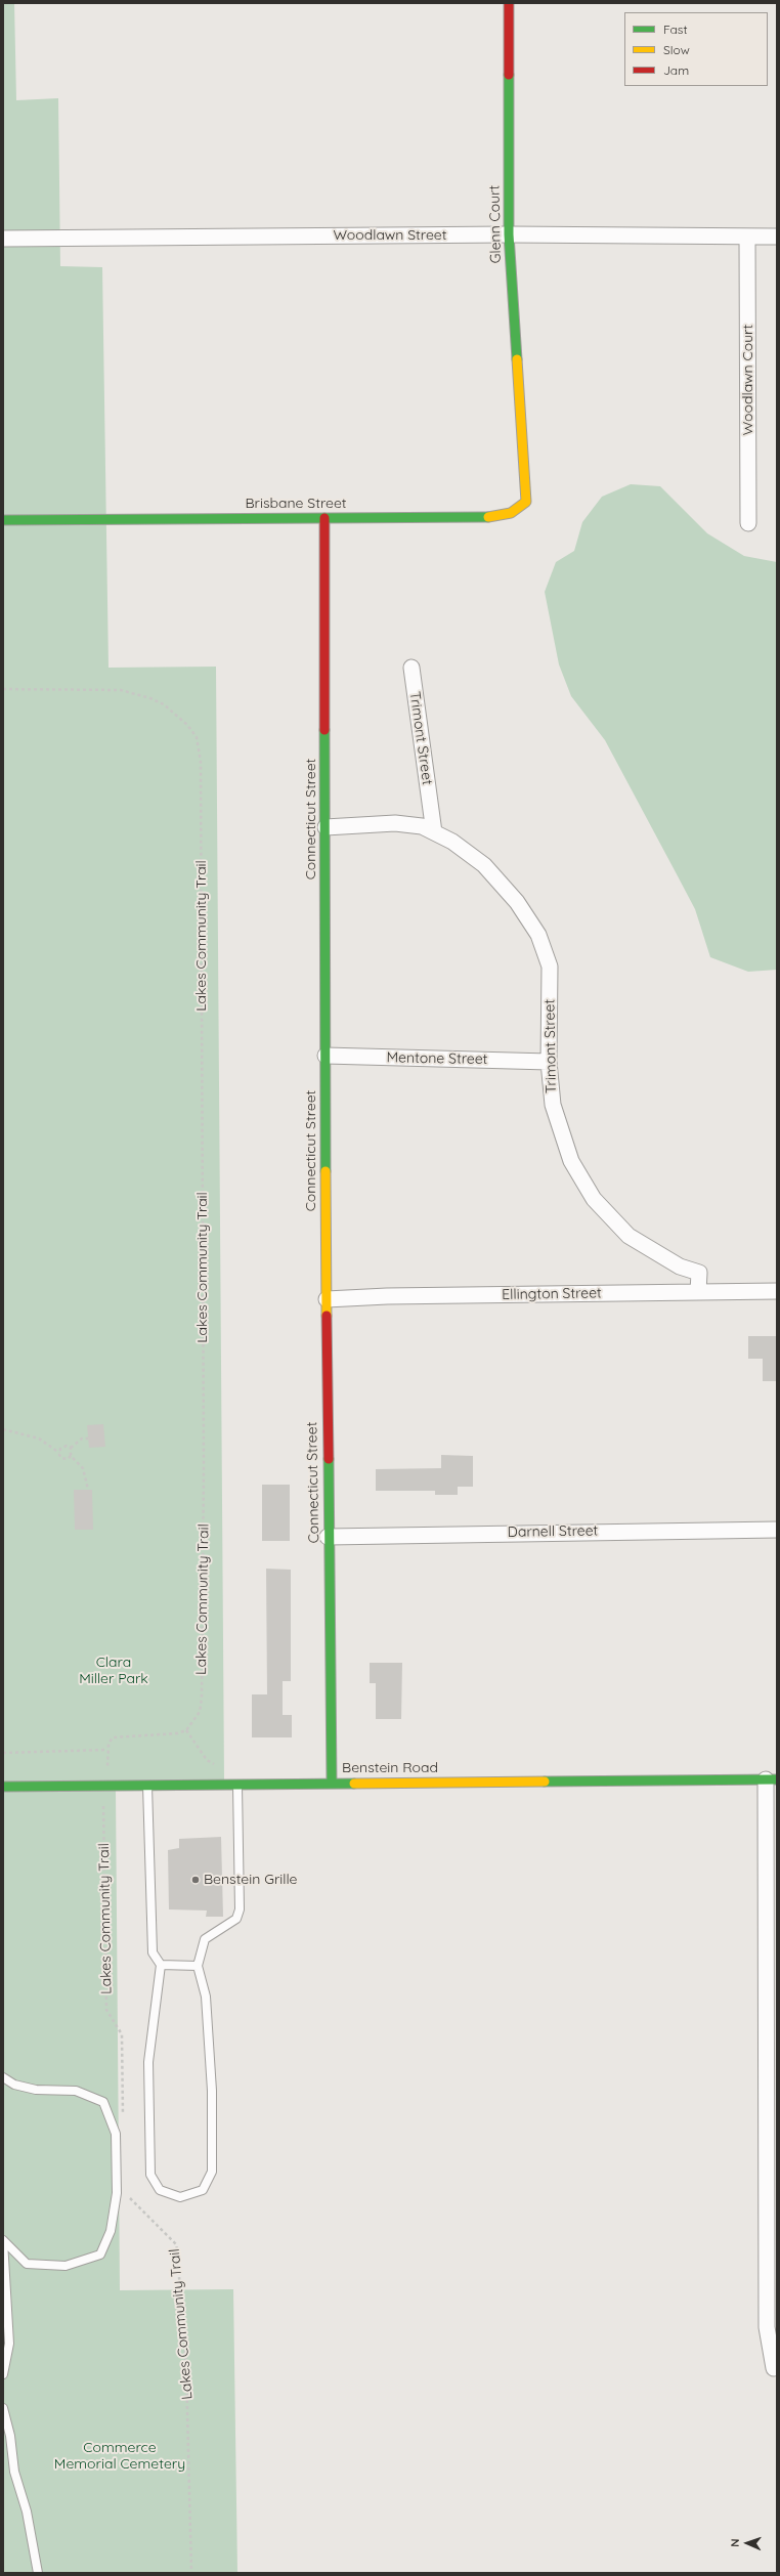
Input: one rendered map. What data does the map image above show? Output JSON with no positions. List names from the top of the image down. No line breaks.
{"streets":{"street":["Glenn Court","Woodlawn Street","Woodlawn Court","Brisbane Street","Trimont Street","Connecticut Street","Mentone Street","Ellington Street","Darnell Street","Benstein Road"],"path":["Lakes Community Trail"]},"crossings":[["Glenn Court","Woodlawn Street"],["Glenn Court","Brisbane Street"],["Woodlawn Street","Woodlawn Court"],["Brisbane Street","Connecticut Street"],["Trimont Street","Connecticut Street"],["Trimont Street","Mentone Street"],["Trimont Street","Ellington Street"],["Connecticut Street","Mentone Street"],["Connecticut Street","Ellington Street"],["Connecticut Street","Darnell Street"],["Connecticut Street","Benstein Road"],["Lakes Community Trail","Benstein Road"]],"parks":["Clara Miller Park","Commerce Memorial Cemetery"],"places":["Benstein Grille"],"legend":["Fast","Slow","Jam"],"north":"left"}
